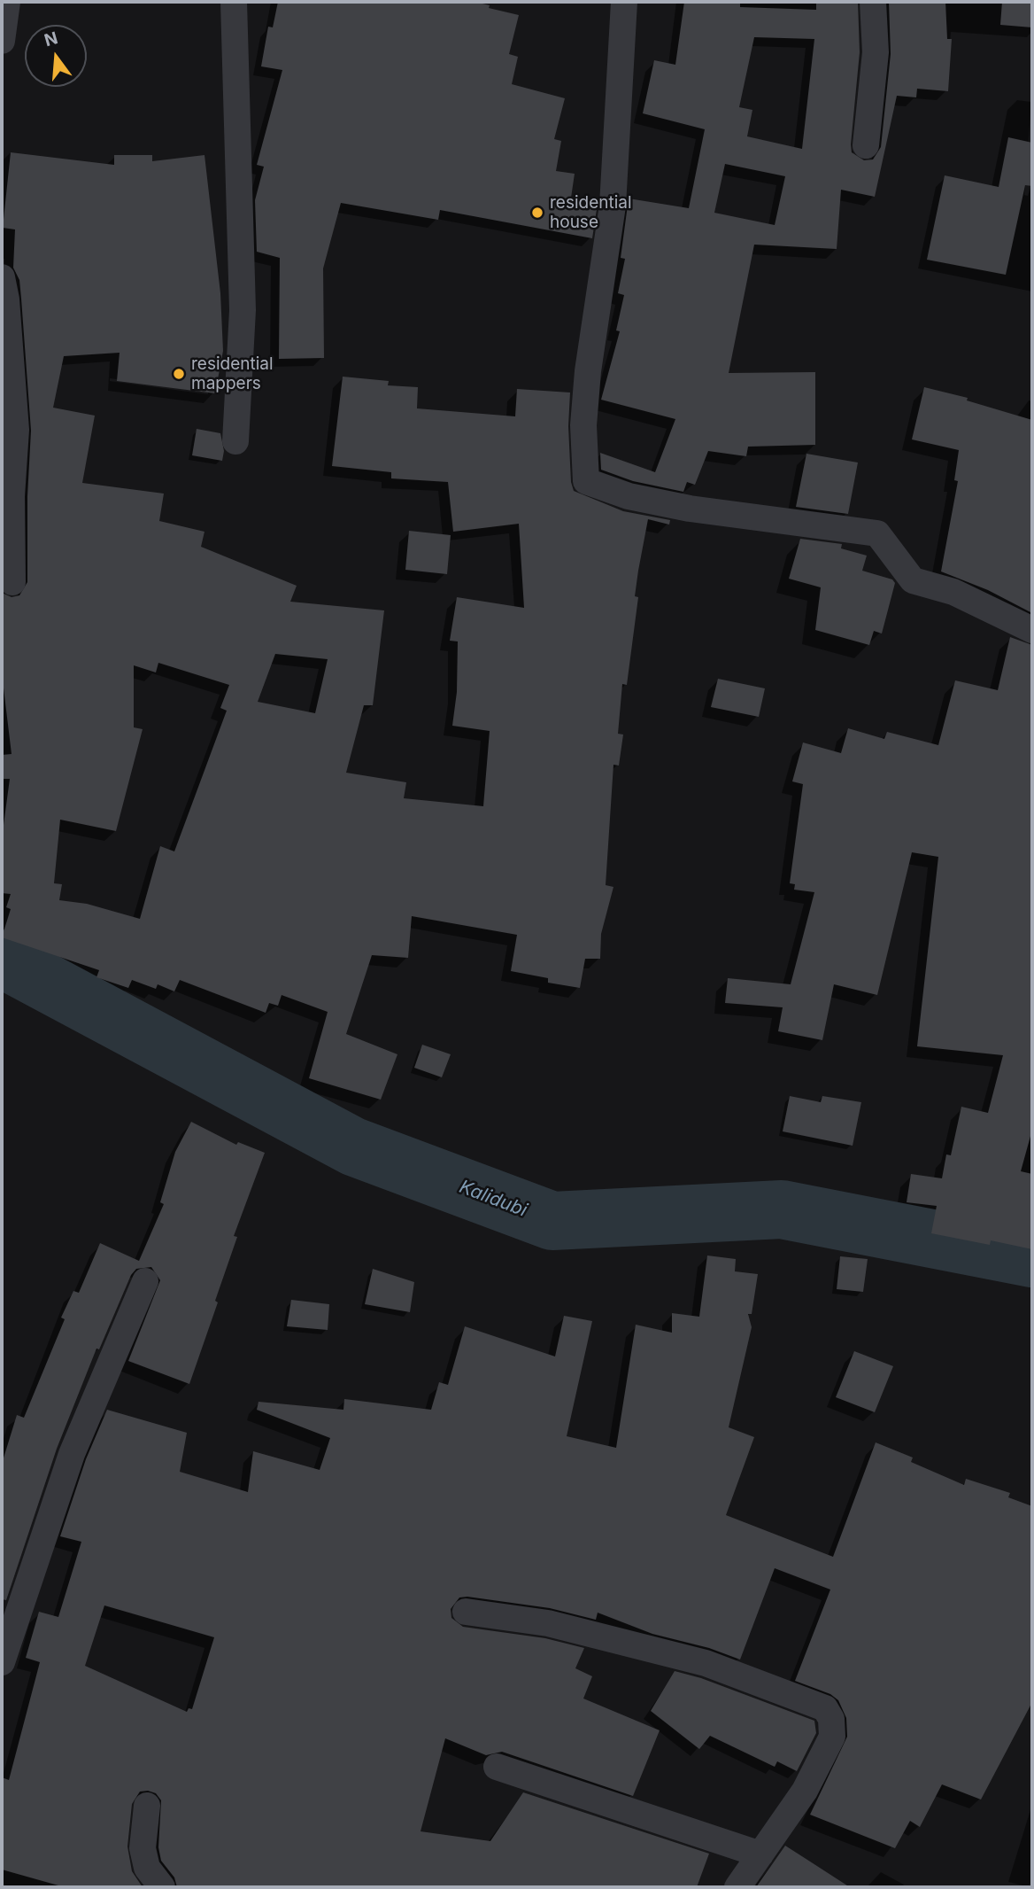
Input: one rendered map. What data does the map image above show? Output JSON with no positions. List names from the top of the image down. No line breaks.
{"water":["Kalidubi"],"places":["residential house","residential mappers"],"north":"top"}
